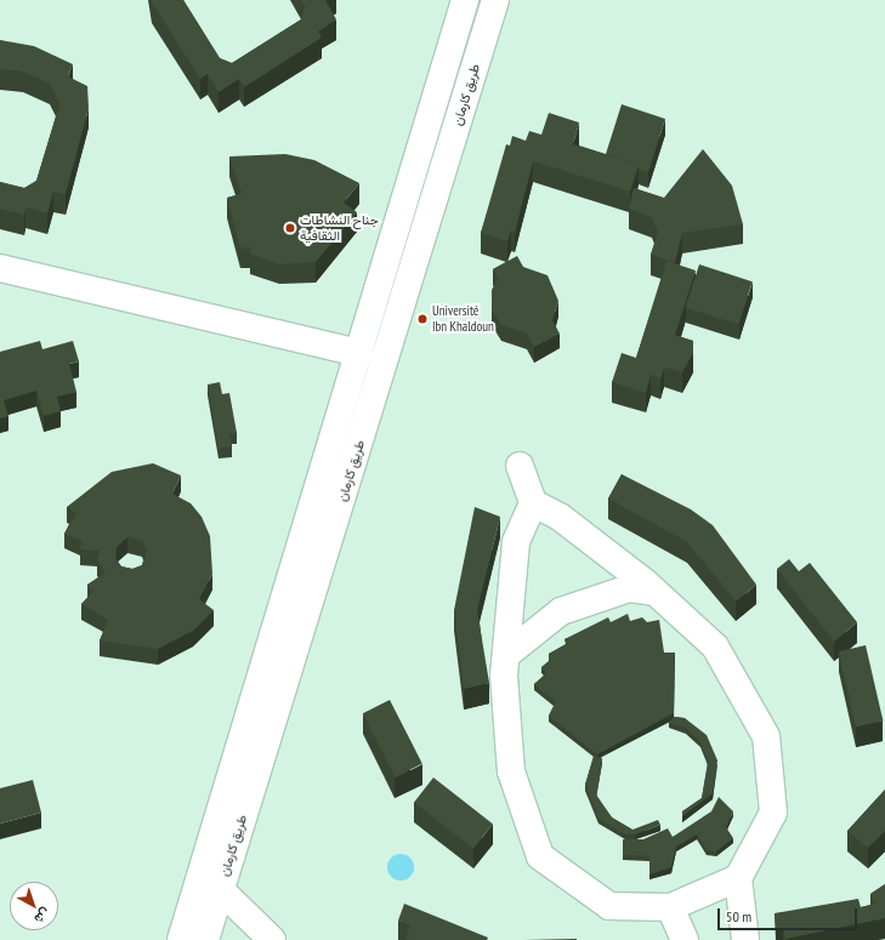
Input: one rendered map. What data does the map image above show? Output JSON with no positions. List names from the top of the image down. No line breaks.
{"streets":{"street":["طريق كارمان"]},"places":["جناح النشاطات الثقافية","Université Ibn Khaldoun"],"scale_bar":"50 m","north":"bottom right"}
